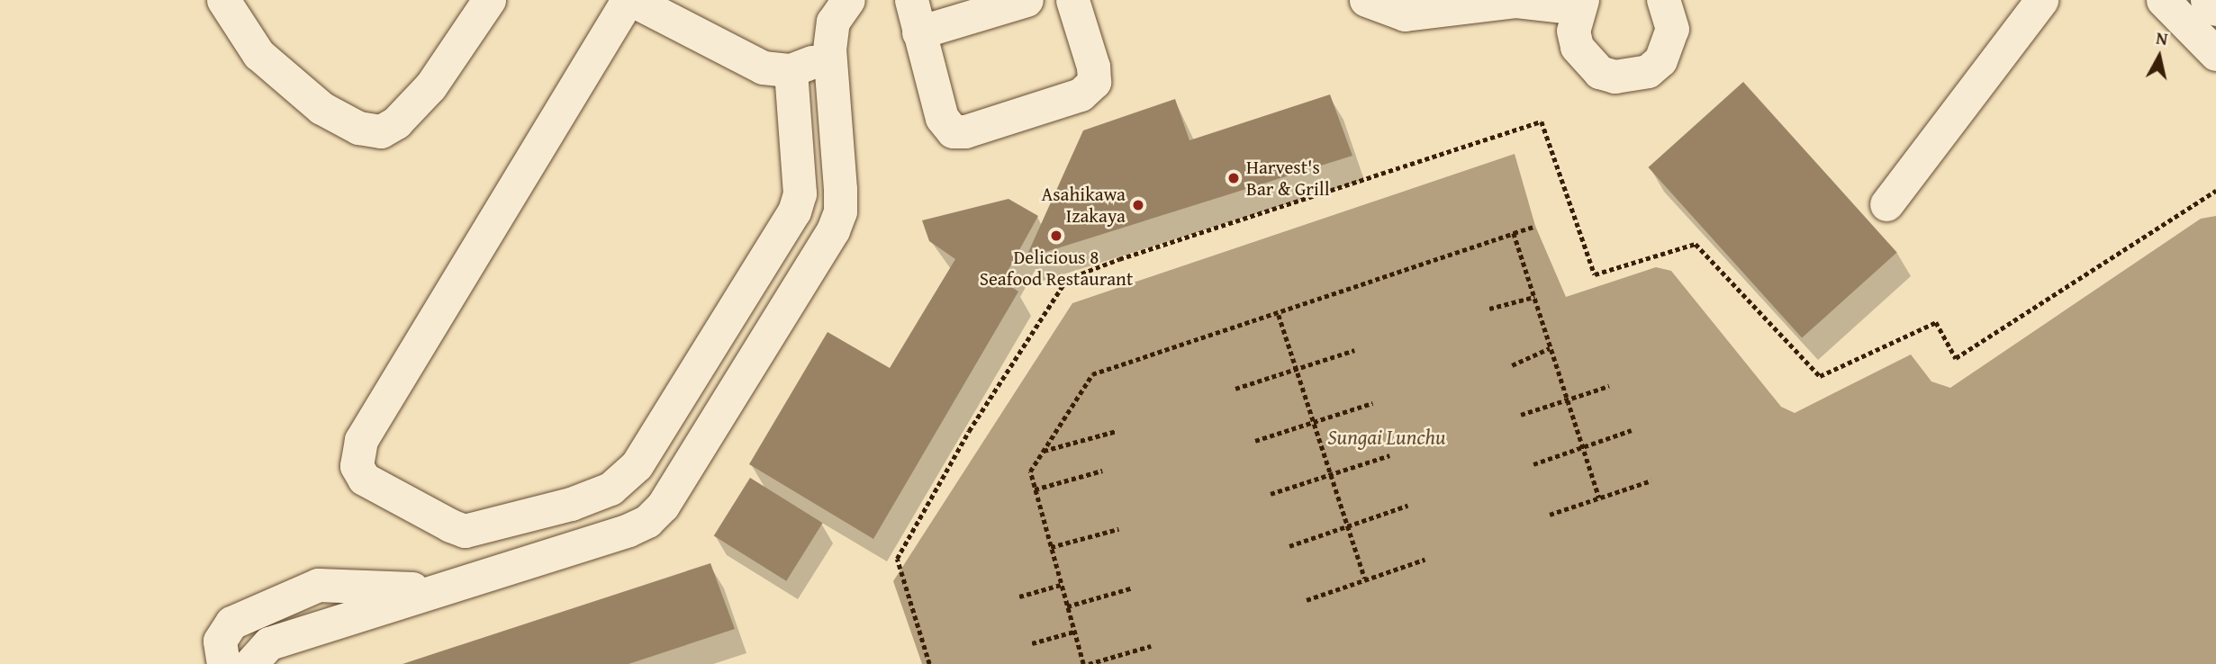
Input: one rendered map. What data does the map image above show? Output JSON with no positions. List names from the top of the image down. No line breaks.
{"water":["Sungai Lunchu"],"places":["Harvest's Bar & Grill","Asahikawa Izakaya","Delicious 8 Seafood Restaurant"],"north":"top"}
